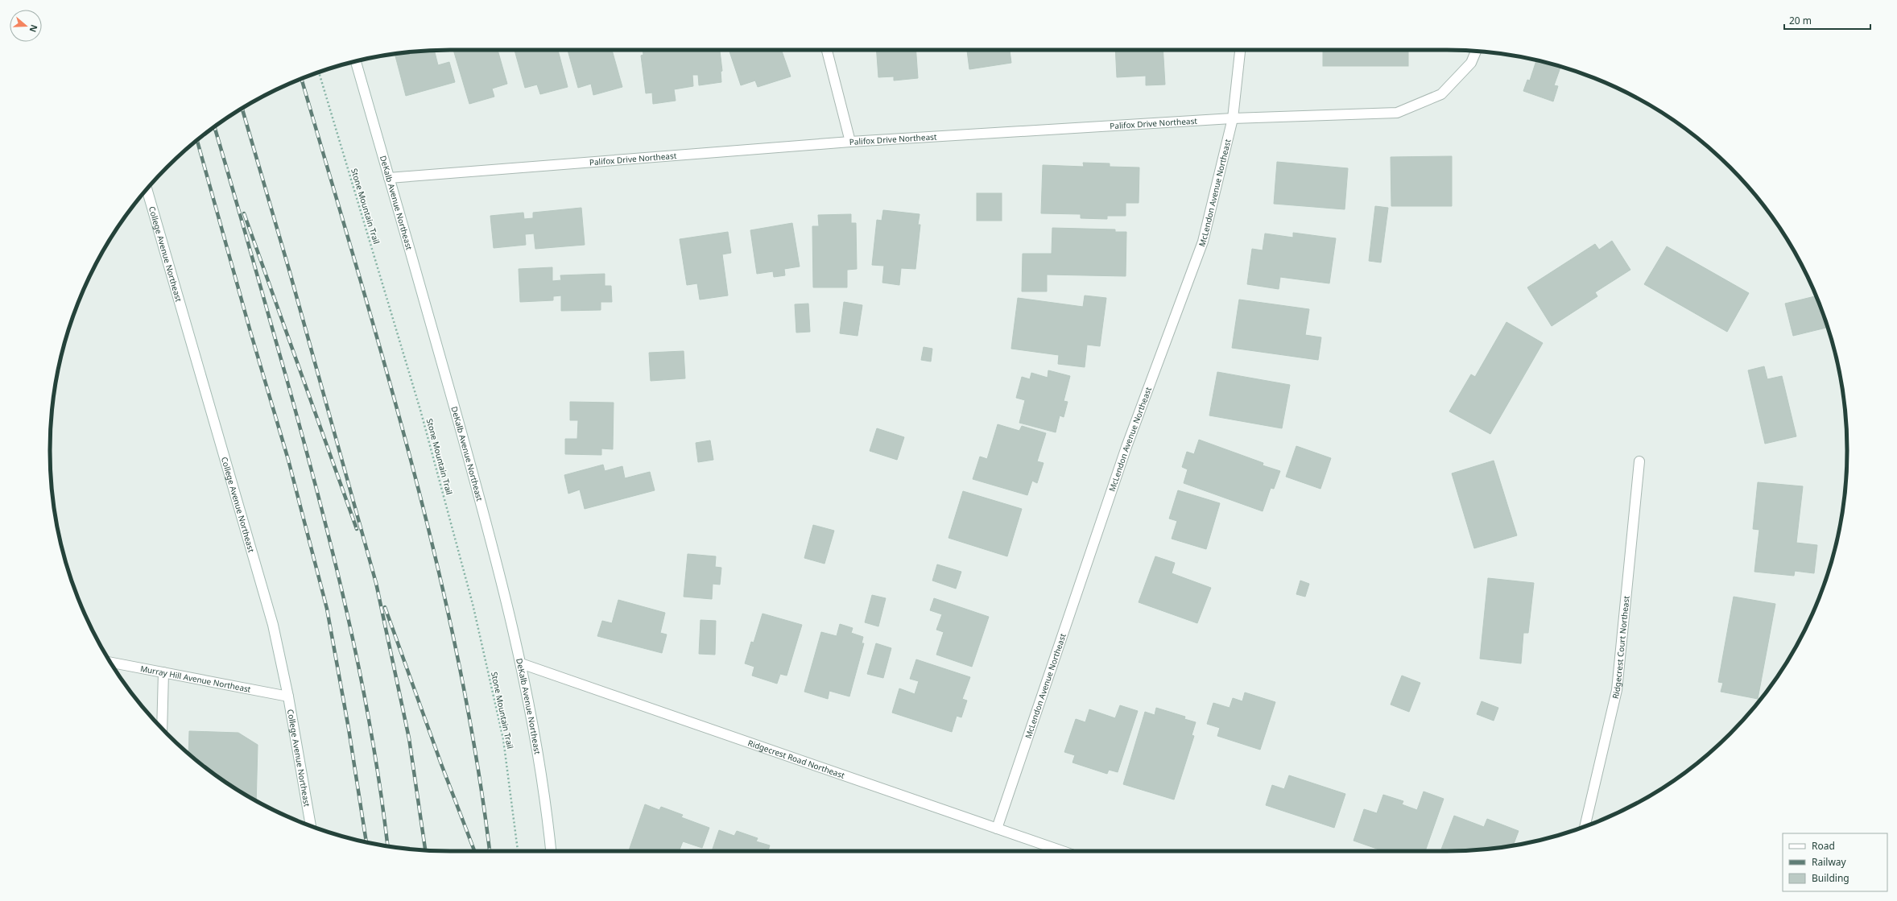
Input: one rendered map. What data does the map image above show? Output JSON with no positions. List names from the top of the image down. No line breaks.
{"streets":{"street":["Palifox Drive Northeast","McLendon Avenue Northeast","DeKalb Avenue Northeast","College Avenue Northeast","Ridgecrest Court Northeast","Murray Hill Avenue Northeast","Ridgecrest Road Northeast"],"path":["Stone Mountain Trail"]},"crossings":[["Palifox Drive Northeast","McLendon Avenue Northeast"],["Palifox Drive Northeast","DeKalb Avenue Northeast"],["McLendon Avenue Northeast","Ridgecrest Road Northeast"],["DeKalb Avenue Northeast","Ridgecrest Road Northeast"],["College Avenue Northeast","Murray Hill Avenue Northeast"]],"legend":["Road","Railway","Building"],"scale_bar":"20 m","north":"right"}
